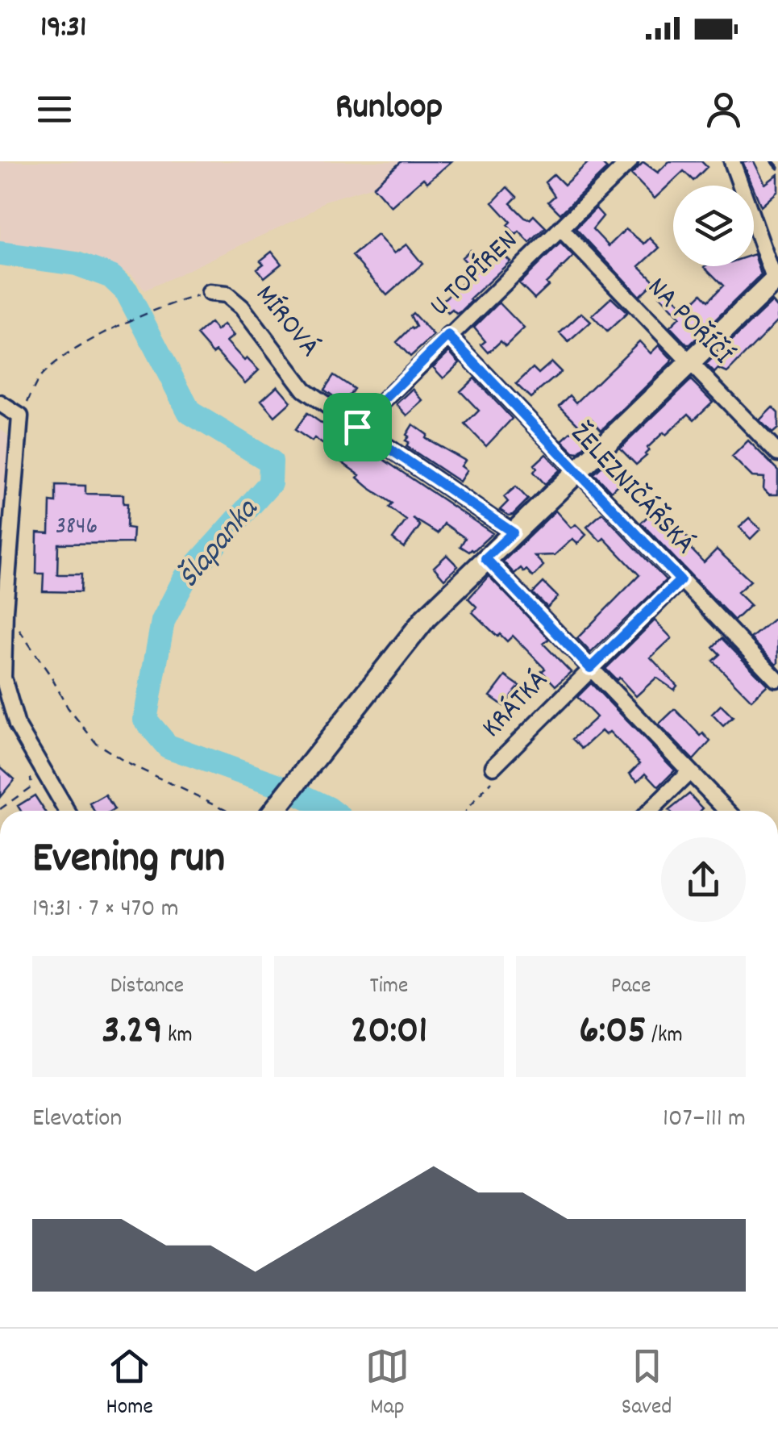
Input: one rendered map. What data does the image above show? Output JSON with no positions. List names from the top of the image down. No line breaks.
{"streets":{"street":["U TOPÍREN","MÍROVÁ","NA POŘÍČÍ","ŽELEZNIČÁŘSKÁ","KRÁTKÁ"]},"crossings":[["U TOPÍREN","MÍROVÁ"],["U TOPÍREN","NA POŘÍČÍ"],["U TOPÍREN","ŽELEZNIČÁŘSKÁ"],["ŽELEZNIČÁŘSKÁ","KRÁTKÁ"]],"water":["Šlapanka"],"house_numbers":["3846"],"page":{"status":"19:31","header":"Runloop","heading":["Evening run","19:31 · 7 × 470 m"],"stats":[["Distance","3.29 km"],["Time","20:01"],["Pace","6:05 /km"]],"chart":["Elevation","107–111 m"],"tabs":["Home","Map","Saved"]}}
